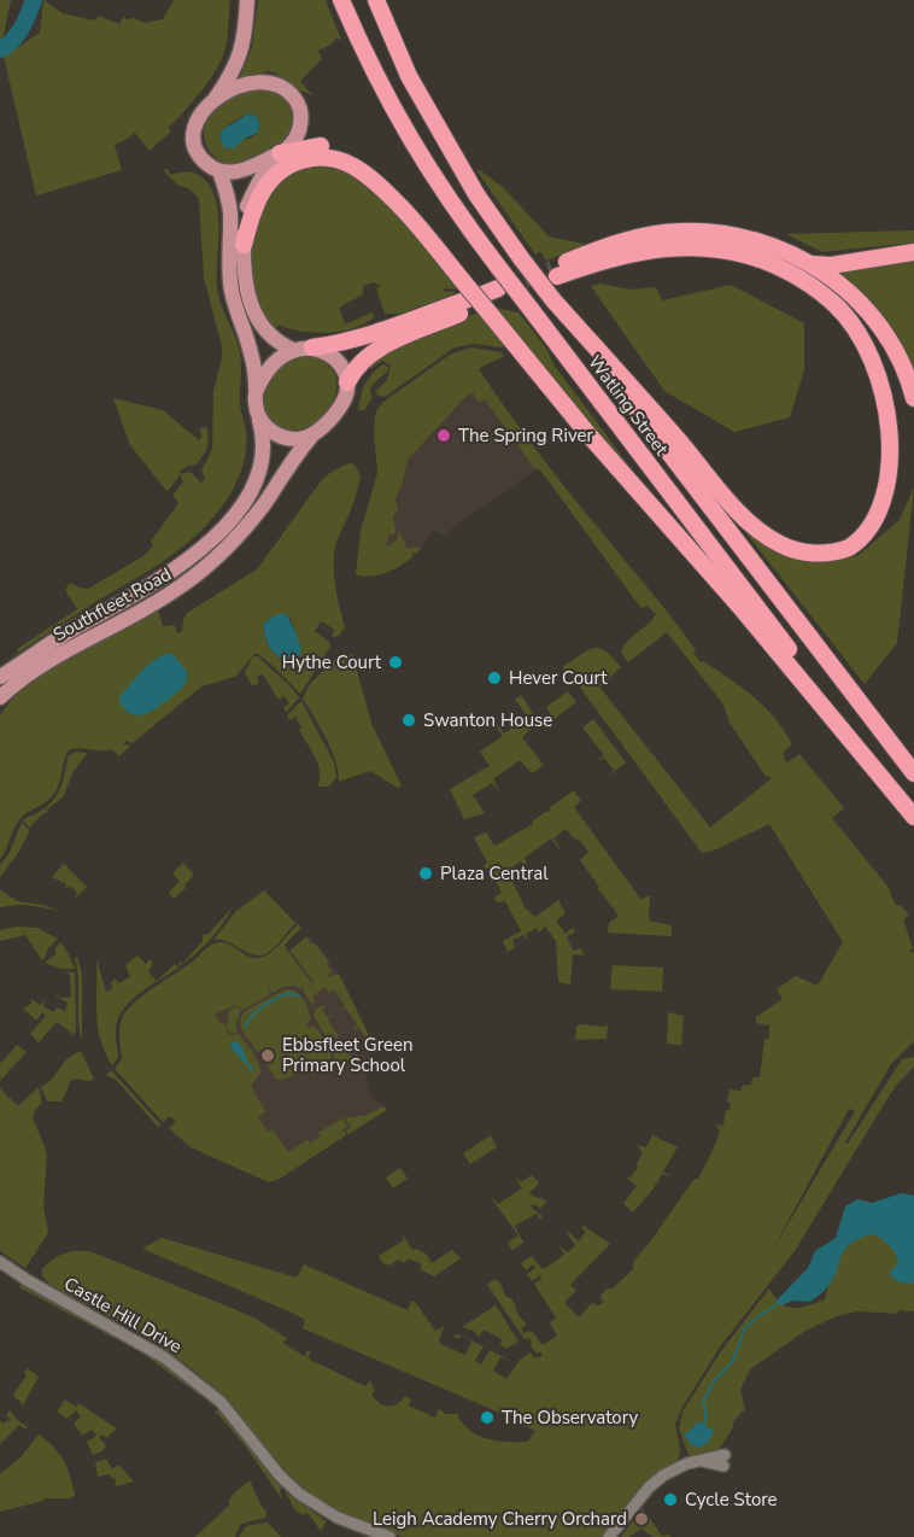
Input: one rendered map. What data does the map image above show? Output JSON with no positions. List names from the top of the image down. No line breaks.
{"streets":{"highway":["Watling Street"],"main road":["Southfleet Road"],"street":["Castle Hill Drive"]},"places":["The Spring River","Hythe Court","Hever Court","Swanton House","Plaza Central","Ebbsfleet Green Primary School","The Observatory","Cycle Store","Leigh Academy Cherry Orchard"]}
